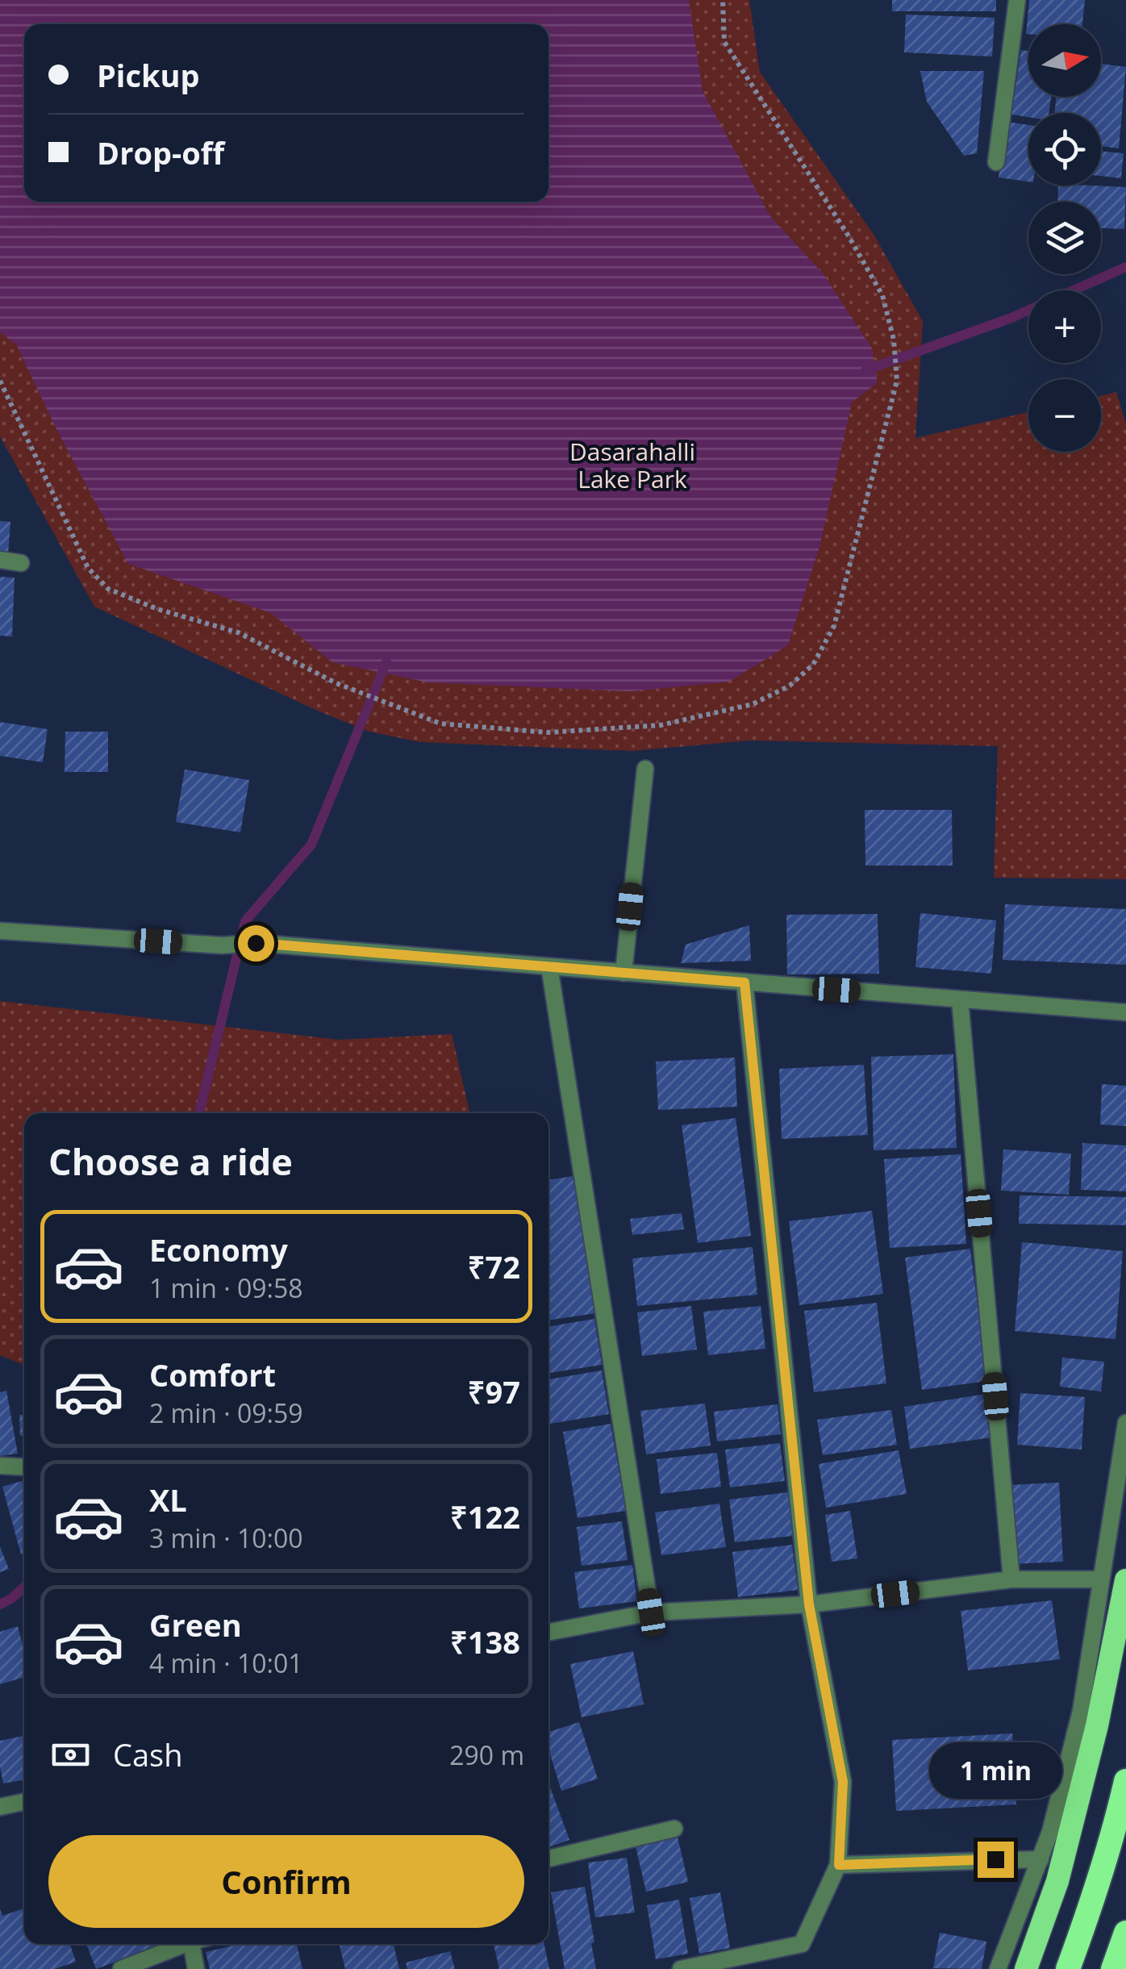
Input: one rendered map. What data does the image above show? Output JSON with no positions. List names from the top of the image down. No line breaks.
{"parks":["Dasarahalli Lake Park"],"north":"right","page":{"map_buttons":["+","−"],"banner":["Pickup","Drop-off"],"heading":"Choose a ride","list":[{"name":"Economy","note":"1 min · 09:58","value":"₹72"},{"name":"Comfort","note":"2 min · 09:59","value":"₹97"},{"name":"XL","note":"3 min · 10:00","value":"₹122"},{"name":"Green","note":"4 min · 10:01","value":"₹138"}],"pay":["Cash","290 m"],"bubble":"1 min","buttons":"Confirm"}}
